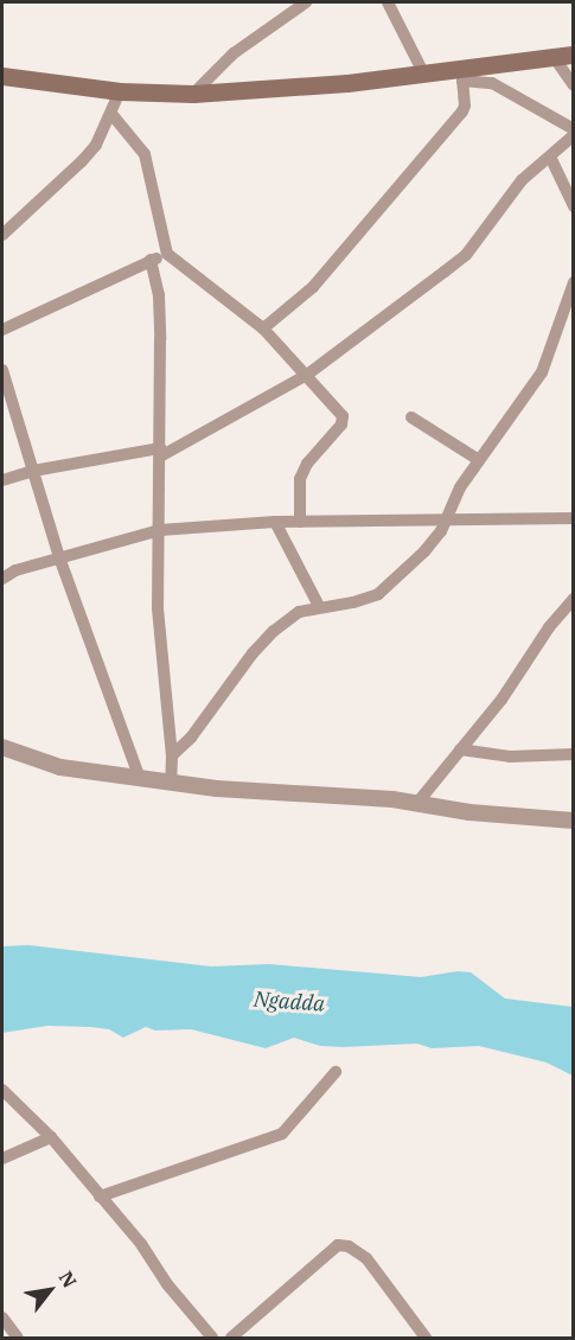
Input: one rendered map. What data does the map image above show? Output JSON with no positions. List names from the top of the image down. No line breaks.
{"water":["Ngadda"],"north":"top right"}
